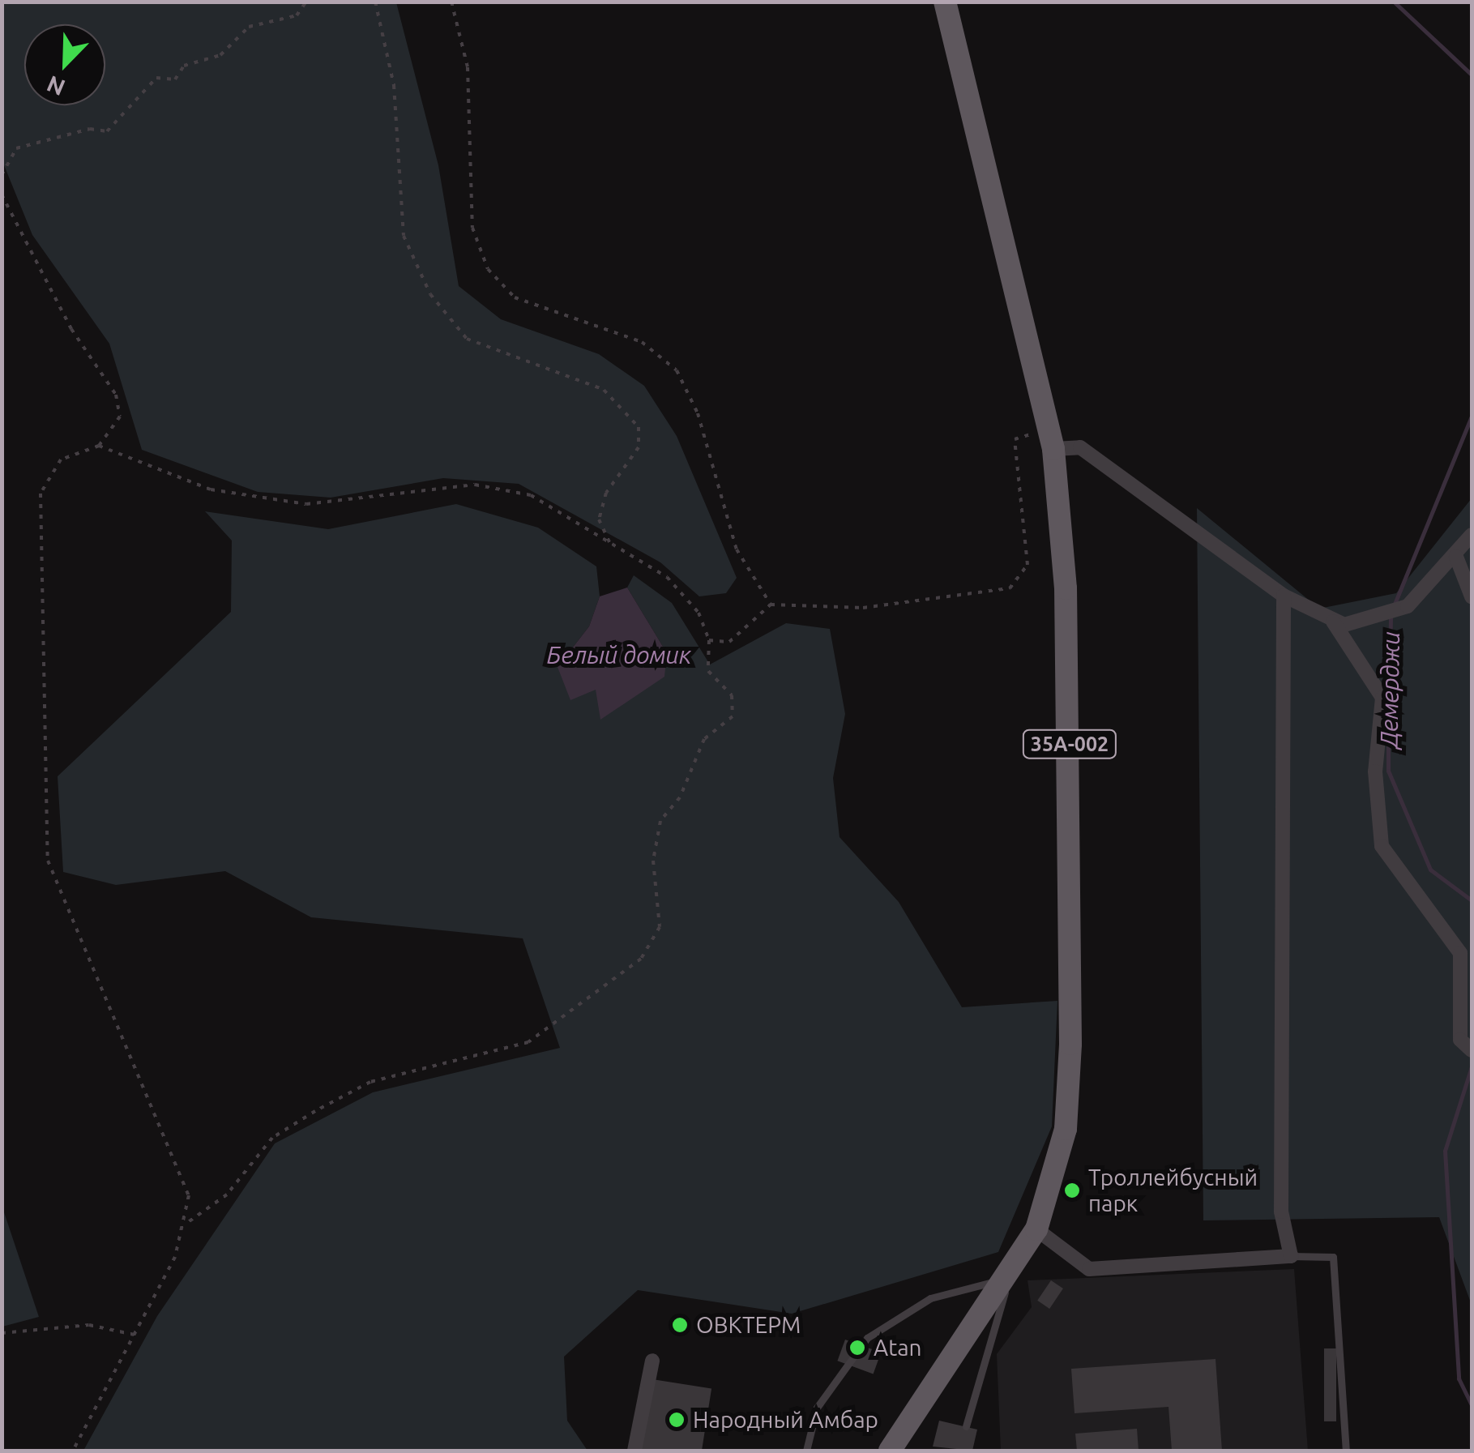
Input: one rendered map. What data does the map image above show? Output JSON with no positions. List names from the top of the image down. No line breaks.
{"streets":{"highway":["35А-002"]},"water":["Белый домик","Демерджи"],"places":["Троллейбусный парк","ОВКТЕРМ","Atan","Народный Амбар"],"north":"bottom left"}
